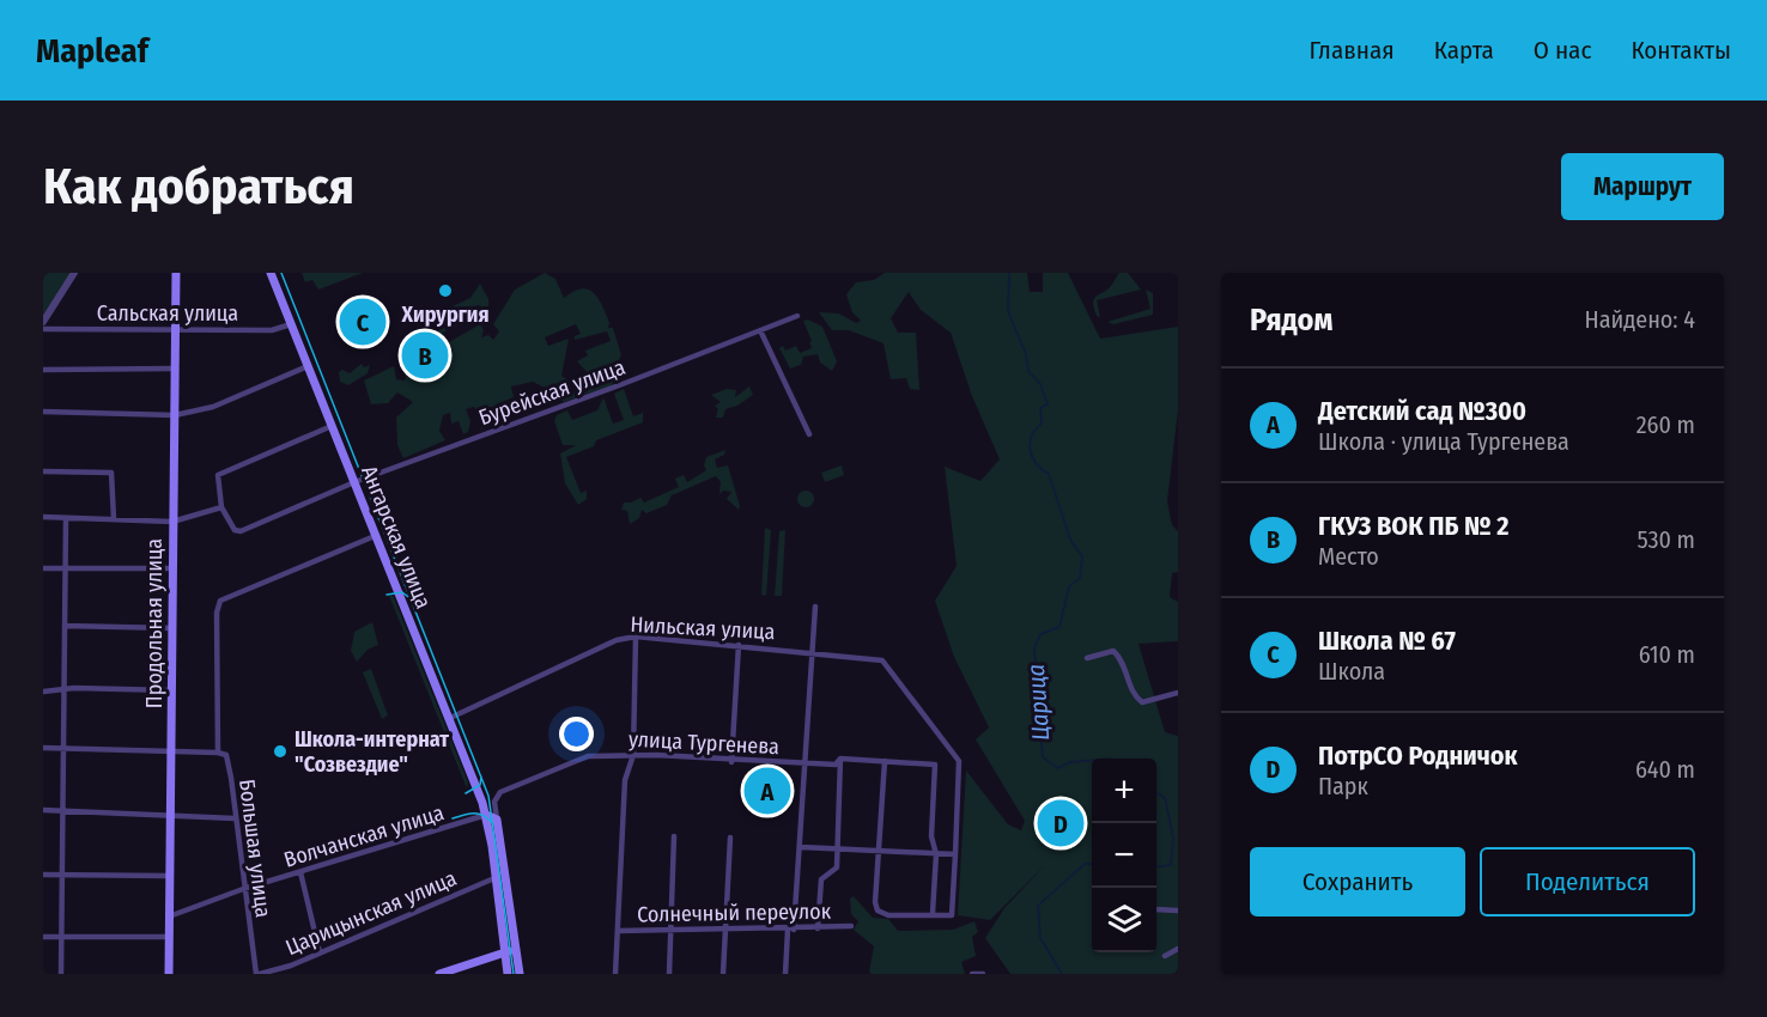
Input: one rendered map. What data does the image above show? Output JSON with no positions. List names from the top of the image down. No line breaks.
{"streets":{"main road":["Ангарская улица","Продольная улица"],"street":["Сальская улица","Бурейская улица","Нильская улица","улица Тургенева","Волчанская улица","Большая улица","Царицынская улица","Солнечный переулок"]},"crossings":[["Сальская улица","Ангарская улица"],["Сальская улица","Продольная улица"],["Бурейская улица","Ангарская улица"],["Ангарская улица","Нильская улица"],["Ангарская улица","улица Тургенева"],["Ангарская улица","Волчанская улица"],["Ангарская улица","Большая улица"],["Ангарская улица","Царицынская улица"],["Продольная улица","Волчанская улица"],["улица Тургенева","Волчанская улица"],["Волчанская улица","Большая улица"],["Большая улица","Царицынская улица"]],"water":["Царица"],"places":["Хирургия","Школа-интернат \"Созвездие\""],"page":{"header":"Mapleaf","nav":["Главная","Карта","О нас","Контакты"],"buttons":["Маршрут",["Сохранить","Поделиться"]],"title":"Как добраться","heading":["Рядом","Найдено: 4"],"pins":["C","B","A","D"],"list":[{"mark":"A","name":"Детский сад №300","note":"Школа · улица Тургенева","value":"260 m"},{"mark":"B","name":"ГКУЗ ВОК ПБ № 2","note":"Место","value":"530 m"},{"mark":"C","name":"Школа № 67","note":"Школа","value":"610 m"},{"mark":"D","name":"ПотрСО Родничок","note":"Парк","value":"640 m"}],"map_buttons":["+","−"]}}
